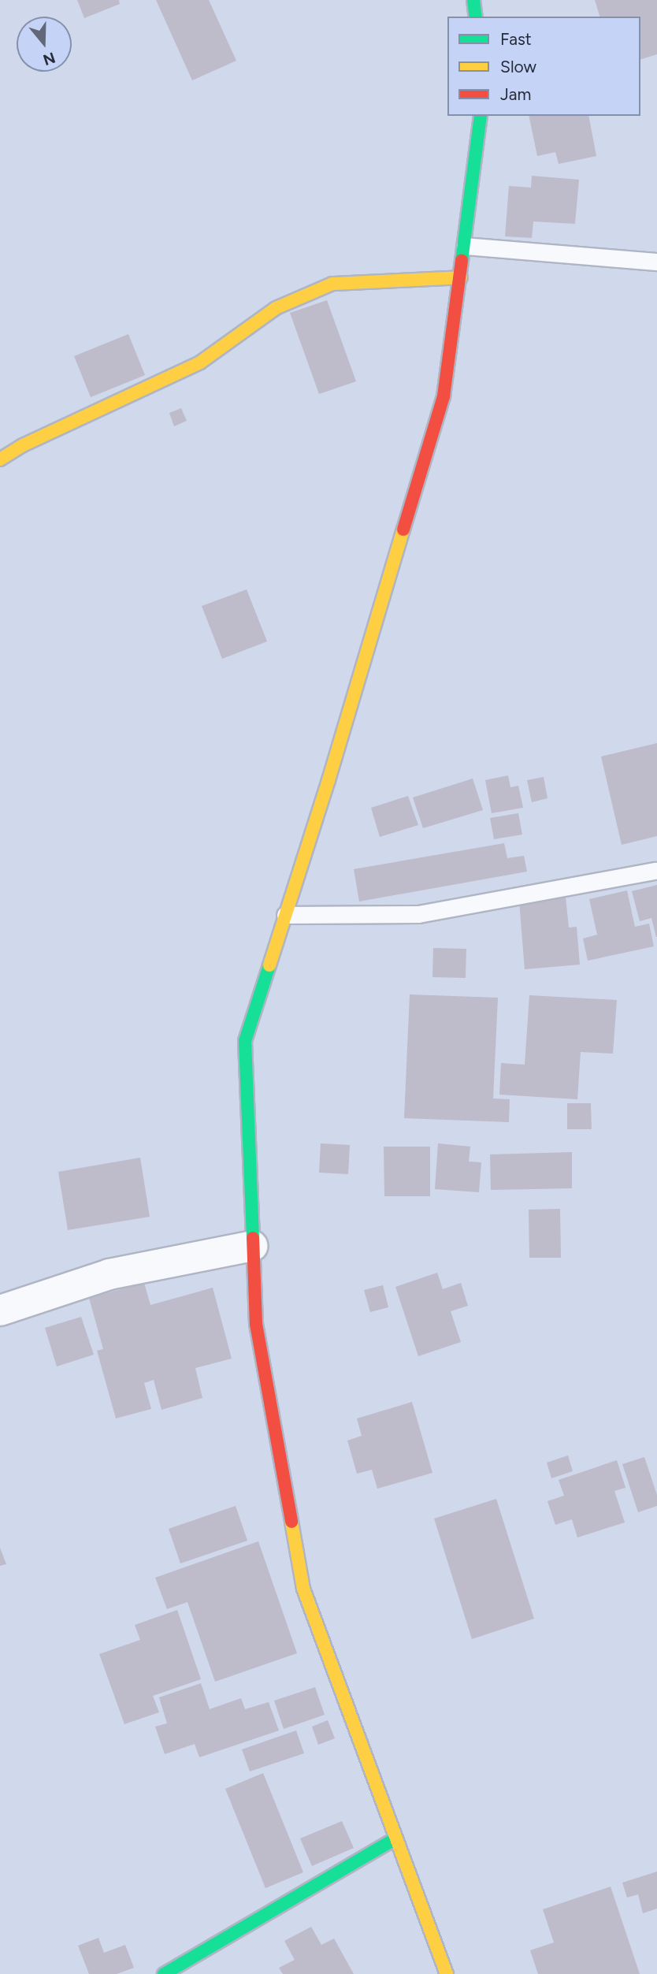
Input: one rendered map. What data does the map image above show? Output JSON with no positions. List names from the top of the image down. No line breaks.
{"legend":["Fast","Slow","Jam"],"north":"bottom"}
